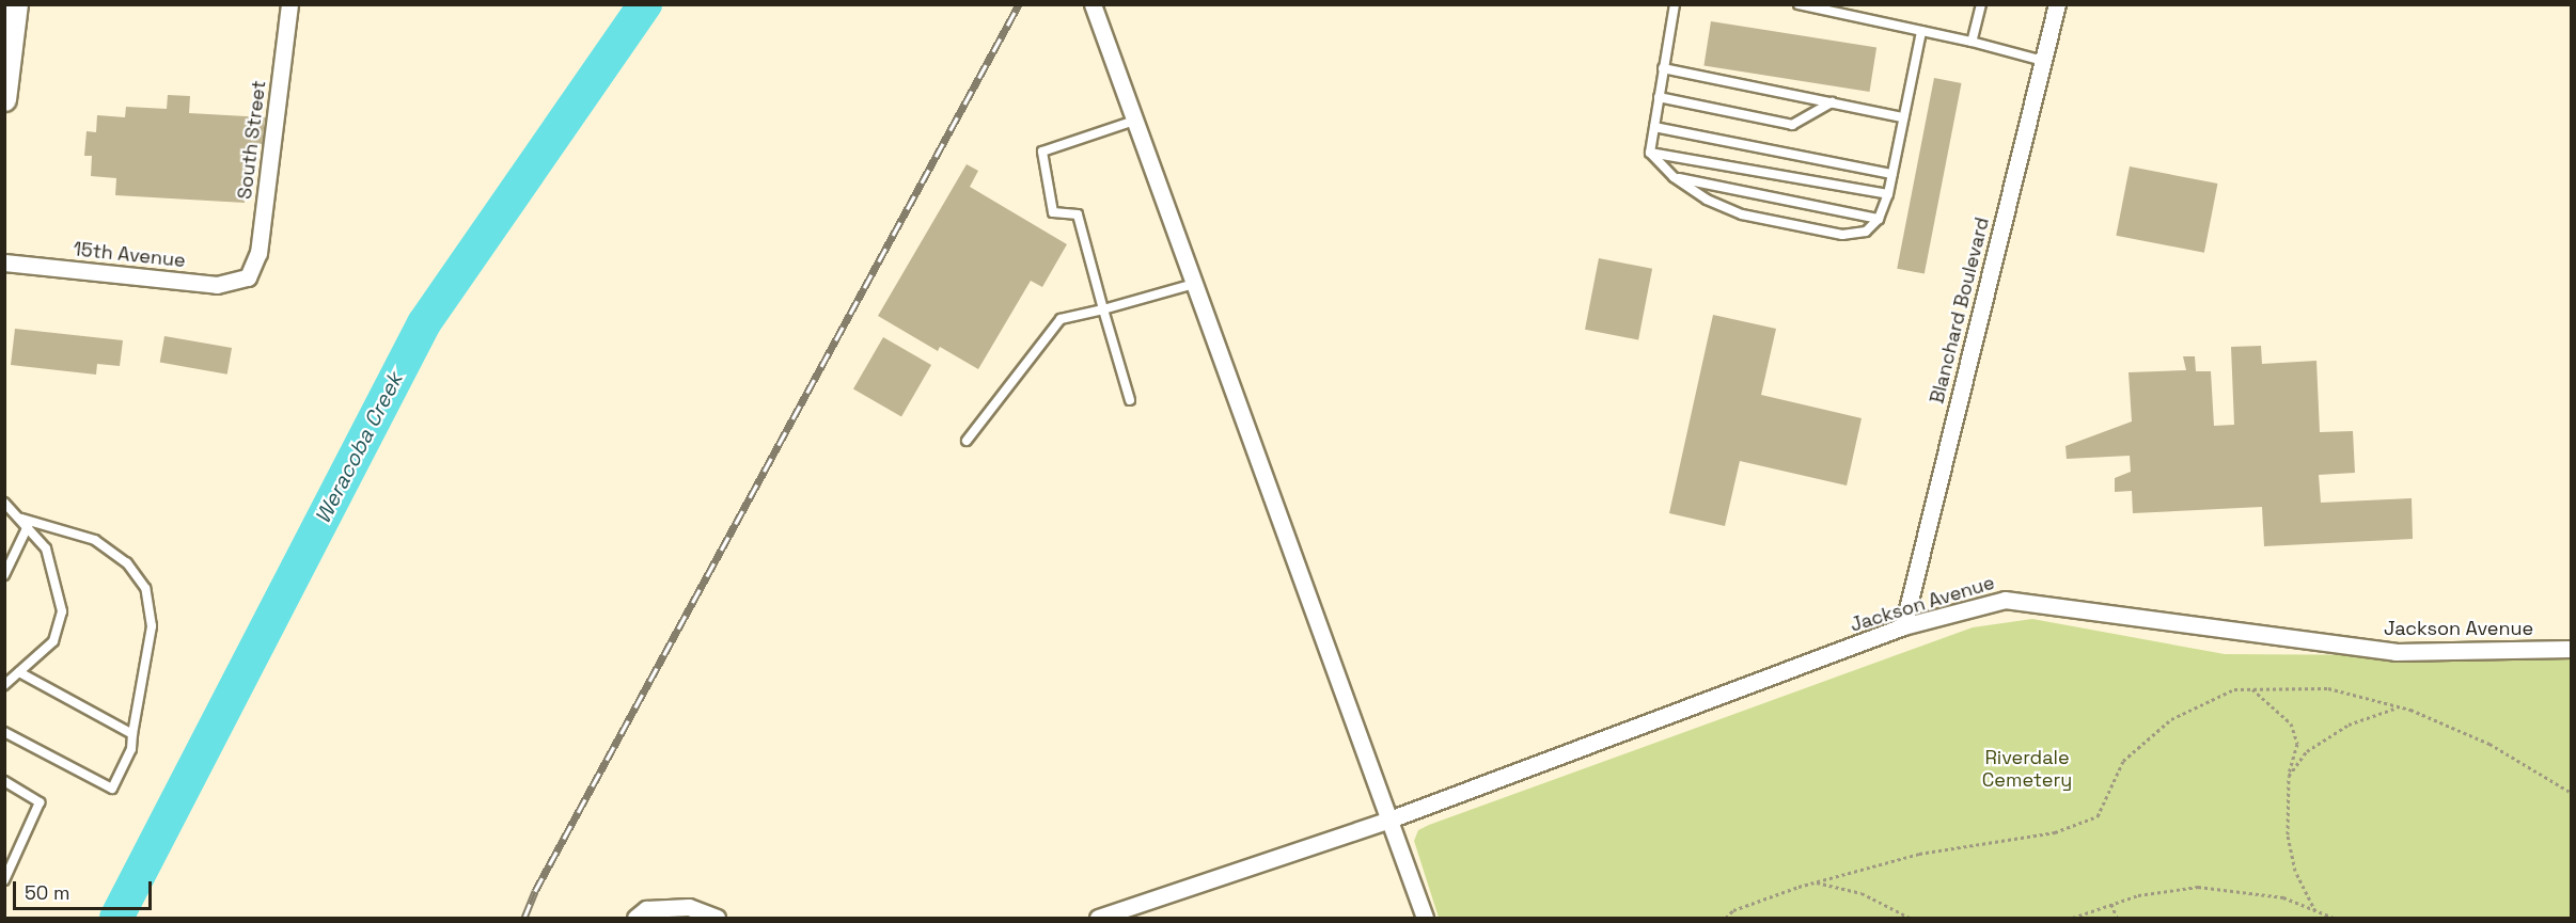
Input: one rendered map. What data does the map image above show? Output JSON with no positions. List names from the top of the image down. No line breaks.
{"streets":{"street":["South Street","15th Avenue","Blanchard Boulevard","Jackson Avenue"]},"crossings":[["South Street","15th Avenue"],["Blanchard Boulevard","Jackson Avenue"]],"water":["Weracoba Creek"],"parks":["Riverdale Cemetery"],"scale_bar":"50 m"}
